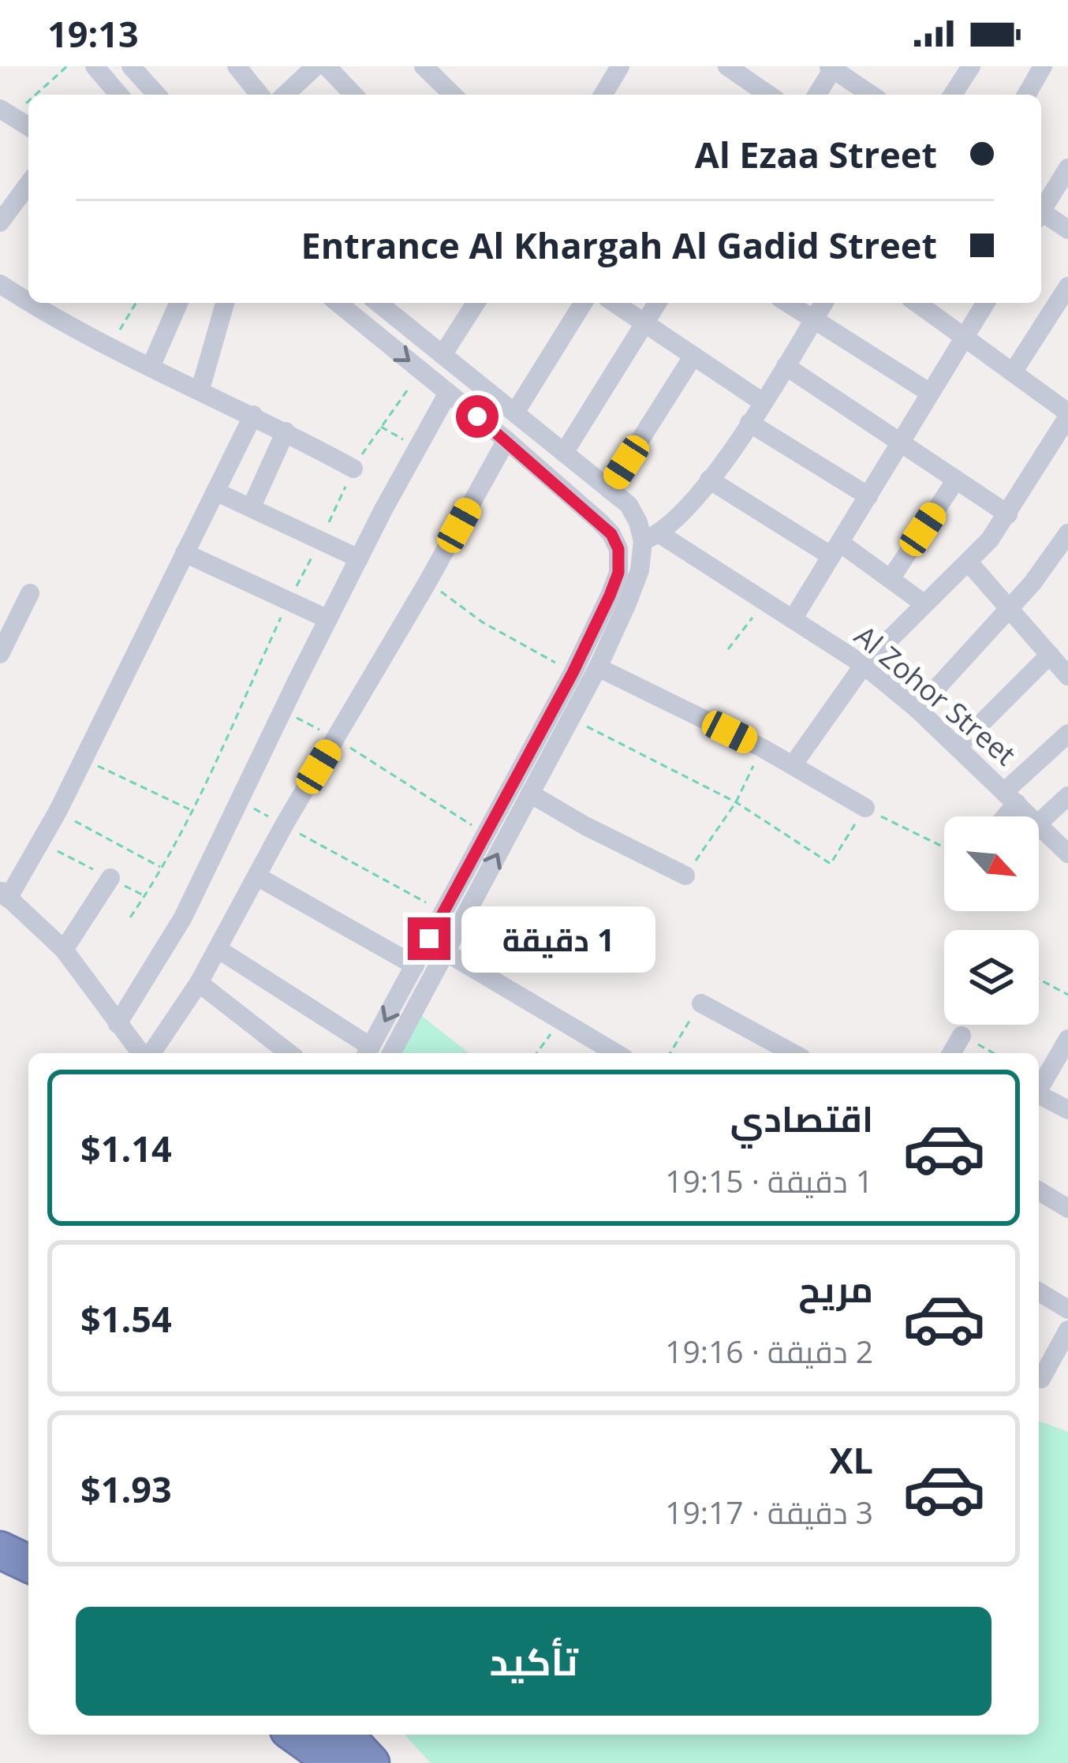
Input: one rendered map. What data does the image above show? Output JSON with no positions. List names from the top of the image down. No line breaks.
{"streets":{"street":["Al Zohor Street"]},"north":"bottom right","page":{"status":"19:13","banner":["Al Ezaa Street","Entrance Al Khargah Al Gadid Street"],"bubble":"1 دقيقة","list":[{"name":"اقتصادي","note":"1 دقيقة · 19:15","value":"$1.14"},{"name":"مريح","note":"2 دقيقة · 19:16","value":"$1.54"},{"name":"XL","note":"3 دقيقة · 19:17","value":"$1.93"}],"buttons":"تأكيد"}}
